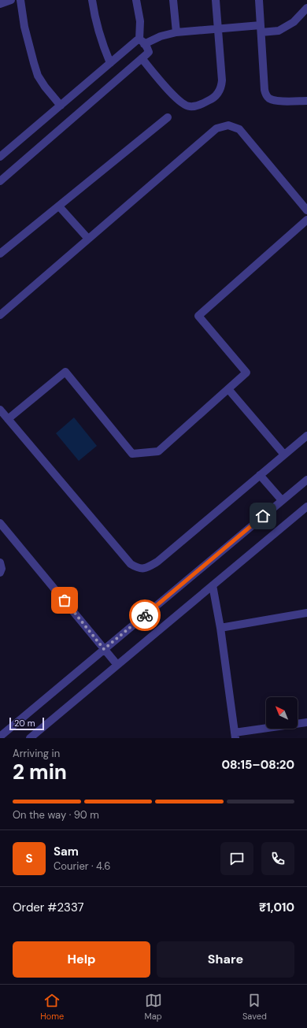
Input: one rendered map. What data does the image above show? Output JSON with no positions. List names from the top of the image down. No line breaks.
{"scale_bar":"20 m","north":"top left","page":{"scale":"20 m","heading":["2 min","Arriving in","08:15–08:20"],"panel":["Sam","Courier · 4.6","Order #2337","₹1,010"],"bar":"On the way · 90 m","round":"S","buttons":["Help","Share"],"tabs":["Home","Map","Saved"]}}
